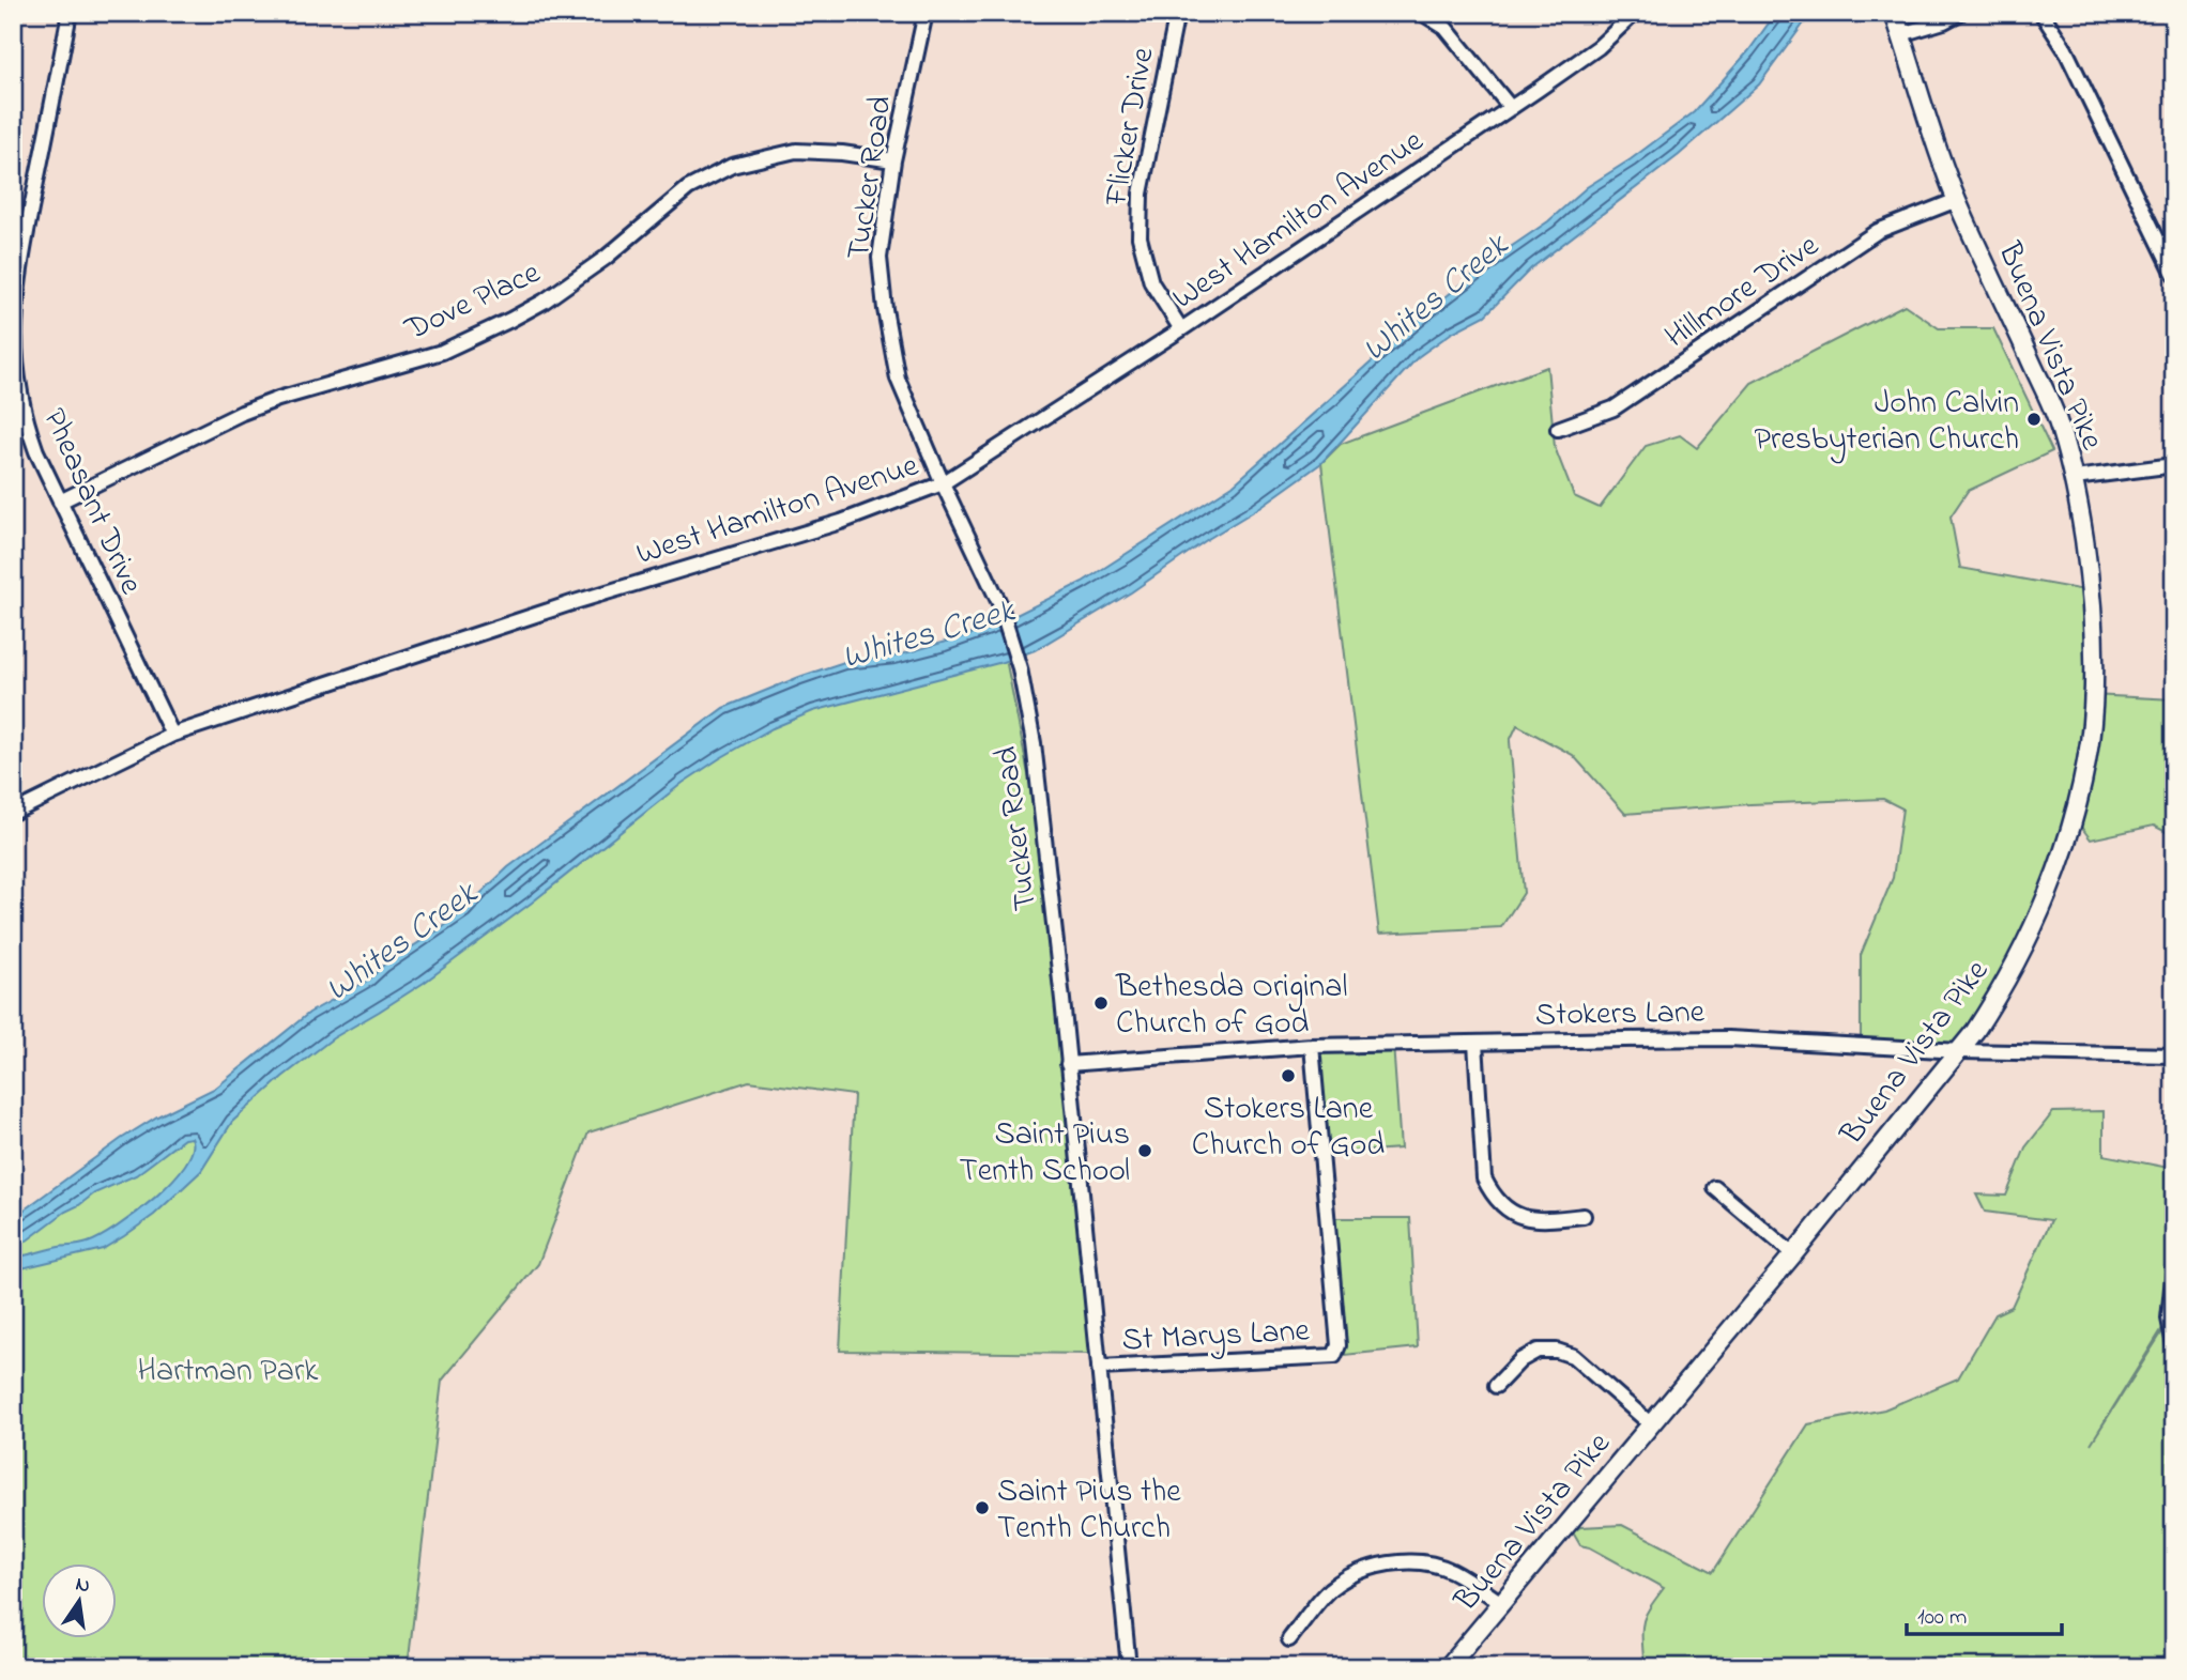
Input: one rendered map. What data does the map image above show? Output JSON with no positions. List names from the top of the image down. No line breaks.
{"streets":{"main road":["Buena Vista Pike"],"street":["Flicker Drive","Tucker Road","West Hamilton Avenue","Hillmore Drive","Dove Place","Pheasant Drive","Stokers Lane","St Marys Lane"]},"crossings":[["Flicker Drive","West Hamilton Avenue"],["Tucker Road","West Hamilton Avenue"],["Tucker Road","Dove Place"],["Tucker Road","Stokers Lane"],["Tucker Road","St Marys Lane"],["West Hamilton Avenue","Pheasant Drive"],["Hillmore Drive","Buena Vista Pike"],["Dove Place","Pheasant Drive"],["Buena Vista Pike","Stokers Lane"],["Stokers Lane","St Marys Lane"]],"water":["Whites Creek"],"parks":["Hartman Park"],"places":["John Calvin Presbyterian Church","Bethesda Original Church of God","Stokers Lane Church of God","Saint Pius Tenth School","Saint Pius the Tenth Church"],"scale_bar":"100 m","north":"top"}
